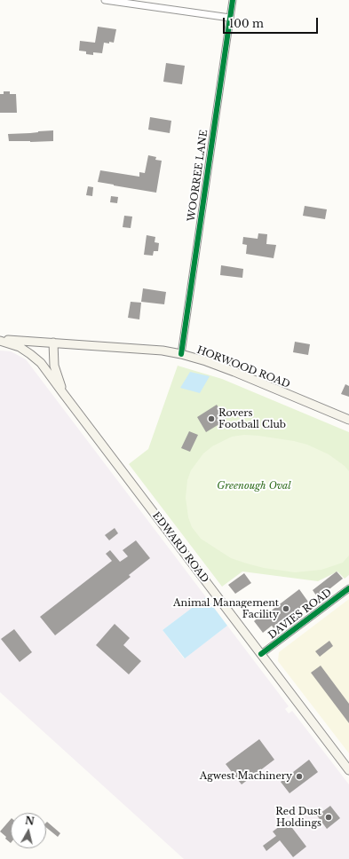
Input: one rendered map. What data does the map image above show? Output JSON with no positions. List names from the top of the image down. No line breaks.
{"streets":{"main road":["HORWOOD ROAD","EDWARD ROAD"],"street":["WOORREE LANE","DAVIES ROAD"]},"crossings":[["WOORREE LANE","HORWOOD ROAD"],["HORWOOD ROAD","EDWARD ROAD"],["EDWARD ROAD","DAVIES ROAD"]],"parks":["Greenough Oval"],"places":["Rovers Football Club","Animal Management Facility","Agwest Machinery","Red Dust Holdings"],"scale_bar":"100 m","north":"top"}
